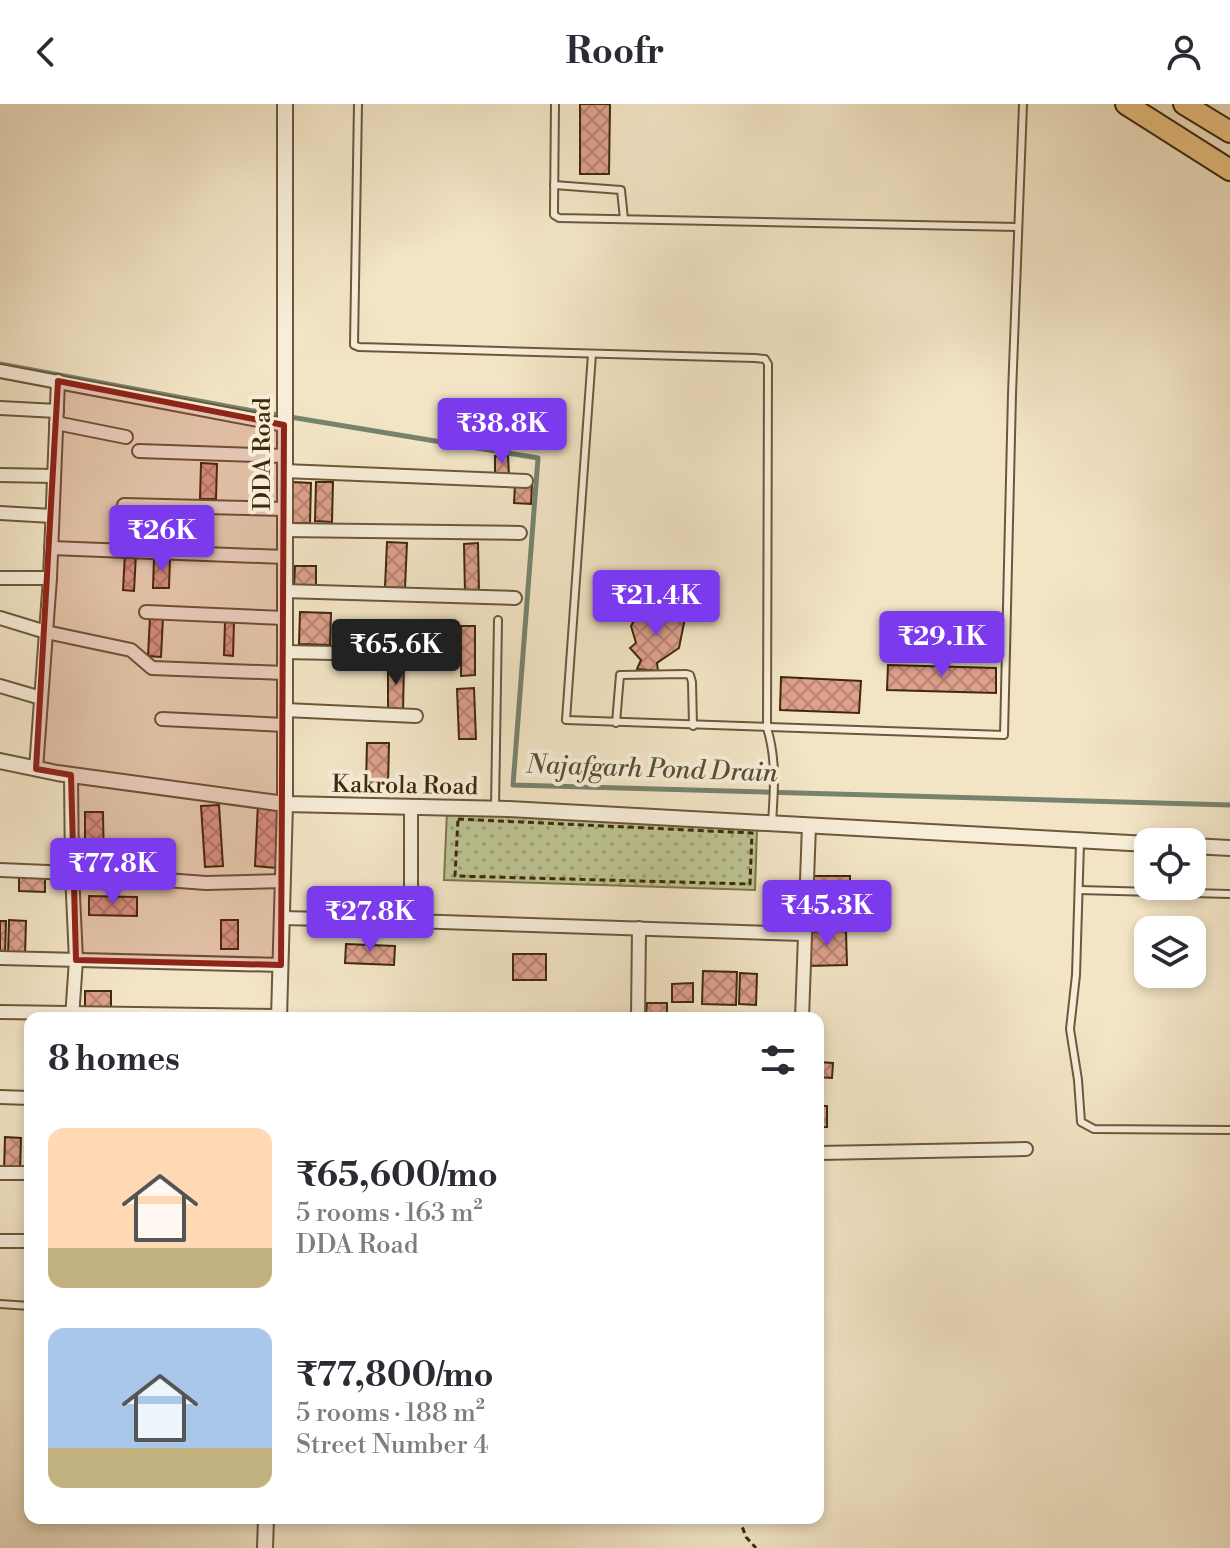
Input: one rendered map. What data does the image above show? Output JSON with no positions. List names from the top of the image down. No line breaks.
{"streets":{"street":["DDA Road","Kakrola Road"]},"crossings":[["DDA Road","Kakrola Road"]],"water":["Najafgarh Pond Drain"],"page":{"header":"Roofr","price":["₹38.8K","₹26K","₹21.4K","₹29.1K","₹65.6K","₹77.8K","₹45.3K","₹27.8K"],"heading":"8 homes","list":[{"name":"₹65,600/mo","note":"5 rooms · 163 m² · DDA Road"},{"name":"₹77,800/mo","note":"5 rooms · 188 m² · Street Number 4"}]}}
